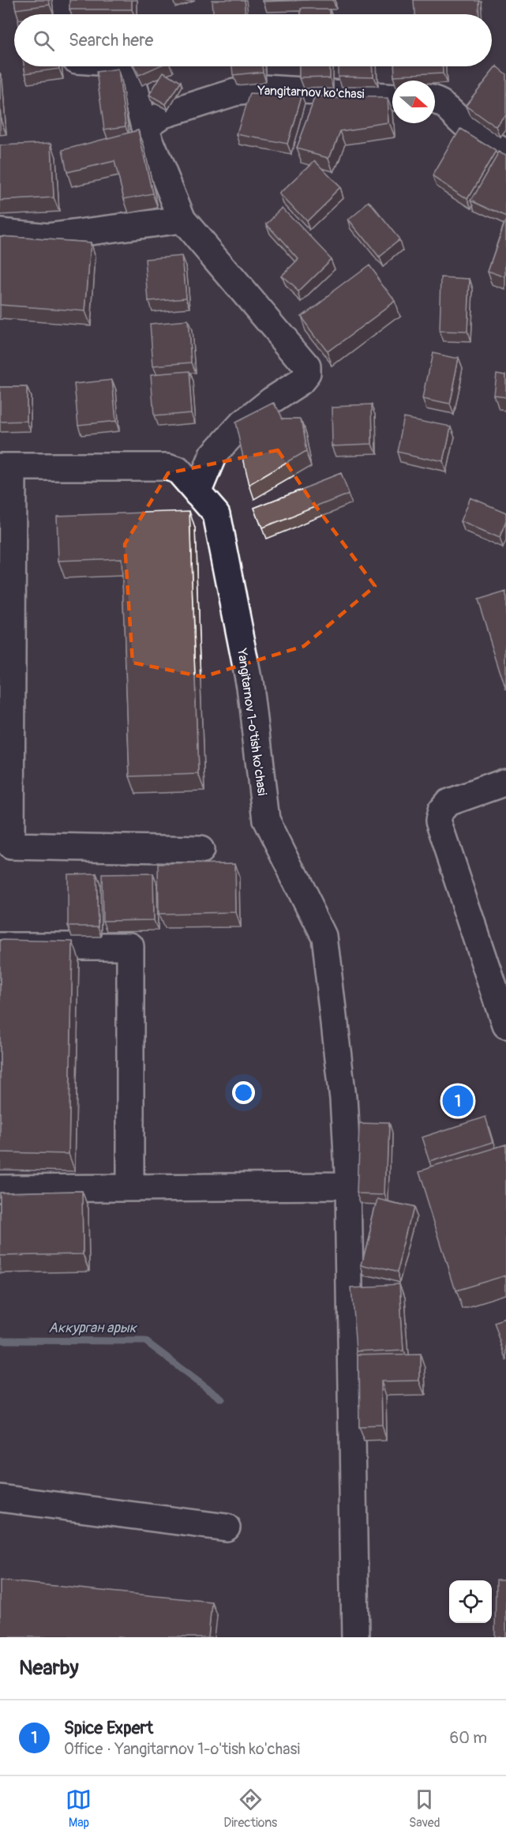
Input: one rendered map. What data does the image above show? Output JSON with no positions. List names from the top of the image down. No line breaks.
{"streets":{"street":["Yangitarnov ko'chasi","Yangitarnov 1-o'tish ko'chasi"]},"water":["Аккурган арык"],"north":"right","page":{"search":"Search here","pins":"1","heading":"Nearby","list":[{"mark":"1","name":"Spice Expert","note":"Office · Yangitarnov 1-o'tish ko'chasi","value":"60 m"}],"nav":["Map","Directions","Saved"]}}
